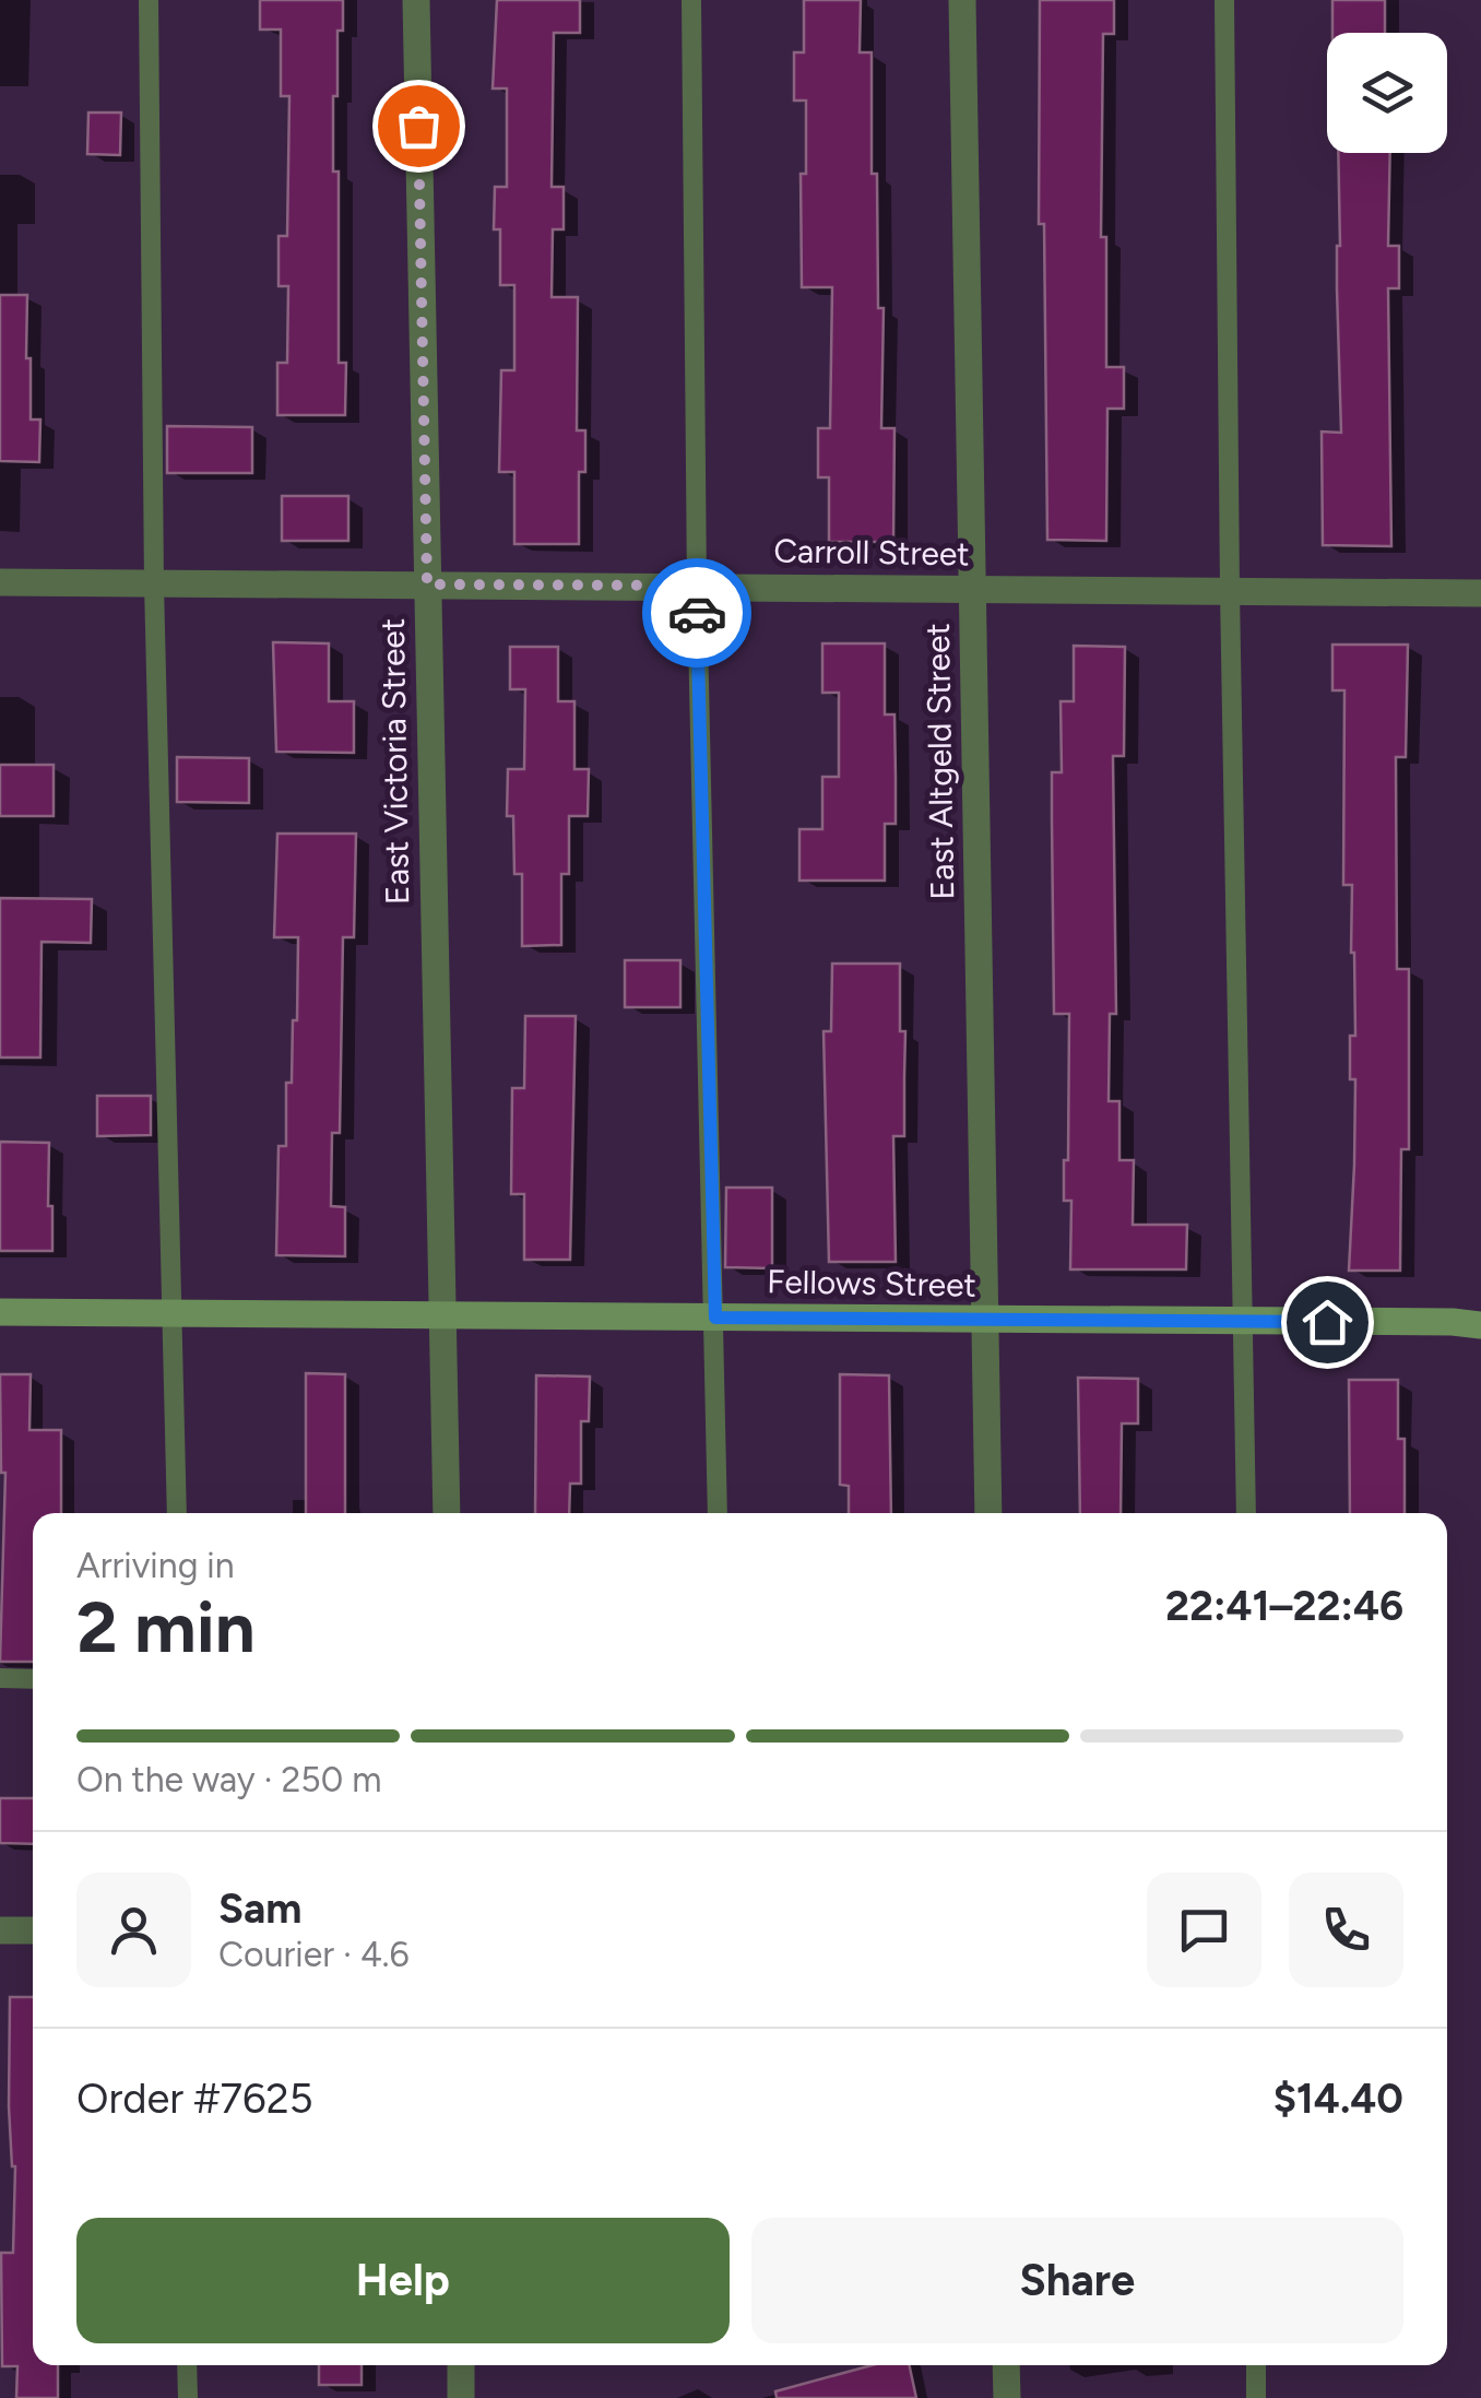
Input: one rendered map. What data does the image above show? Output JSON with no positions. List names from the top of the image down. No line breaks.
{"streets":{"street":["Carroll Street","East Victoria Street","East Altgeld Street","Fellows Street"]},"crossings":[["Carroll Street","East Victoria Street"],["Carroll Street","East Altgeld Street"],["East Victoria Street","Fellows Street"],["East Altgeld Street","Fellows Street"]],"page":{"heading":["2 min","Arriving in","22:41–22:46"],"panel":["Sam","Courier · 4.6","Order #7625","$14.40"],"bar":"On the way · 250 m","buttons":["Help","Share"]}}
